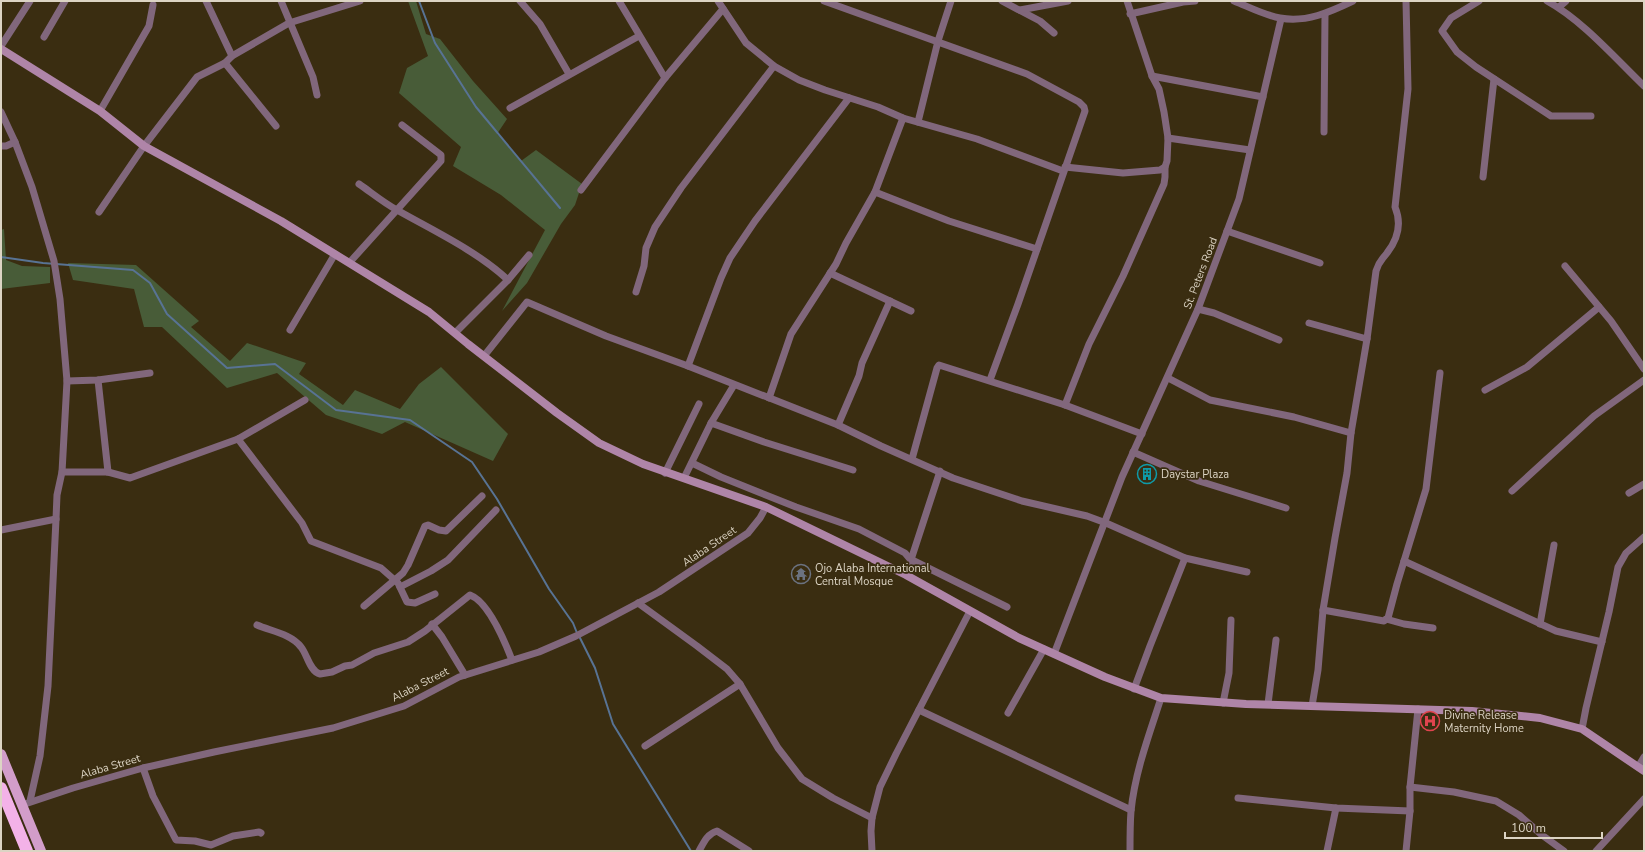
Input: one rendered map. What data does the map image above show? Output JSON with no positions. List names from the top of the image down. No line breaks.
{"streets":{"street":["St. Peters Road","Alaba Street"]},"places":{"building":["Daystar Plaza"],"temple":["Ojo Alaba International Central Mosque"],"hospital":["Divine Release Maternity Home"]},"scale_bar":"100 m"}
